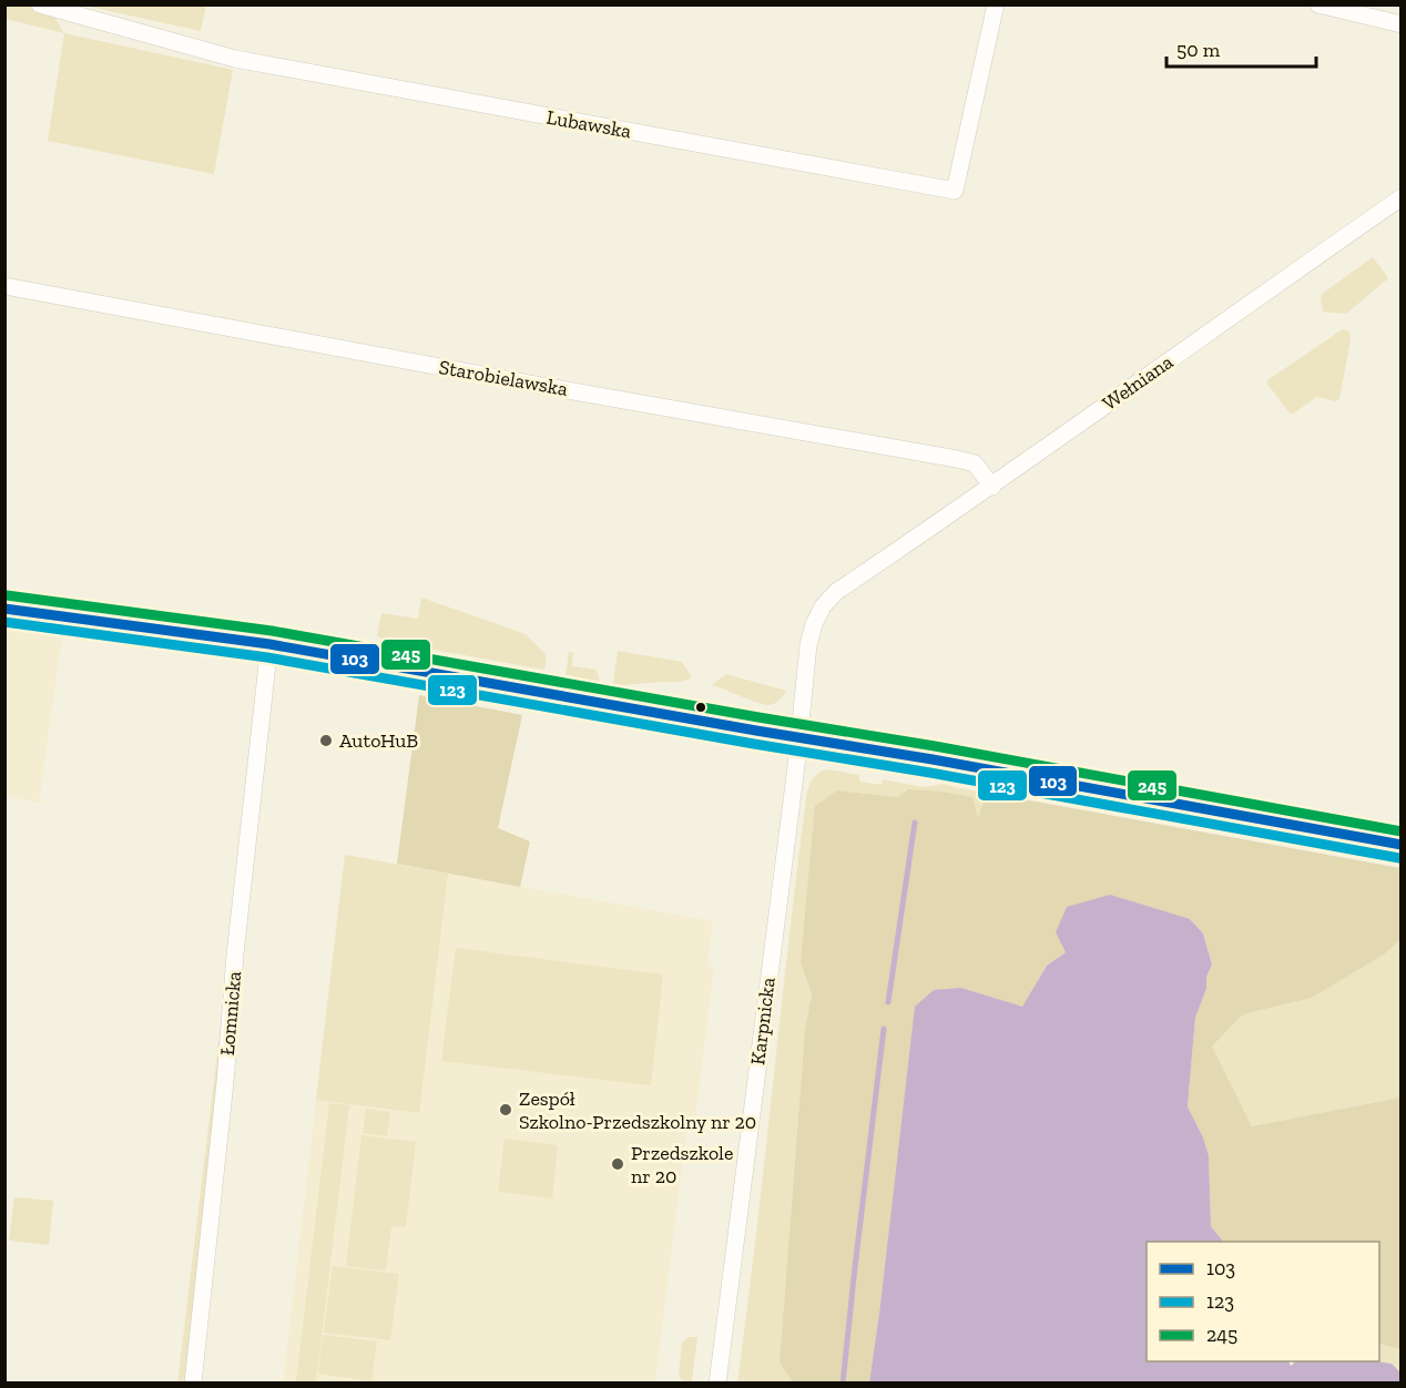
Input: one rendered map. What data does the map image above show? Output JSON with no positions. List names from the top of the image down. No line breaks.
{"streets":{"street":["Lubawska","Starobielawska","Wełniana","Łomnicka","Karpnicka"]},"crossings":[["Starobielawska","Wełniana"],["Wełniana","Karpnicka"]],"places":["AutoHuB","Zespół Szkolno-Przedszkolny nr 20","Przedszkole nr 20"],"lines":["transit line 245","transit line 103","transit line 123"],"legend":["103","123","245"],"scale_bar":"50 m"}
